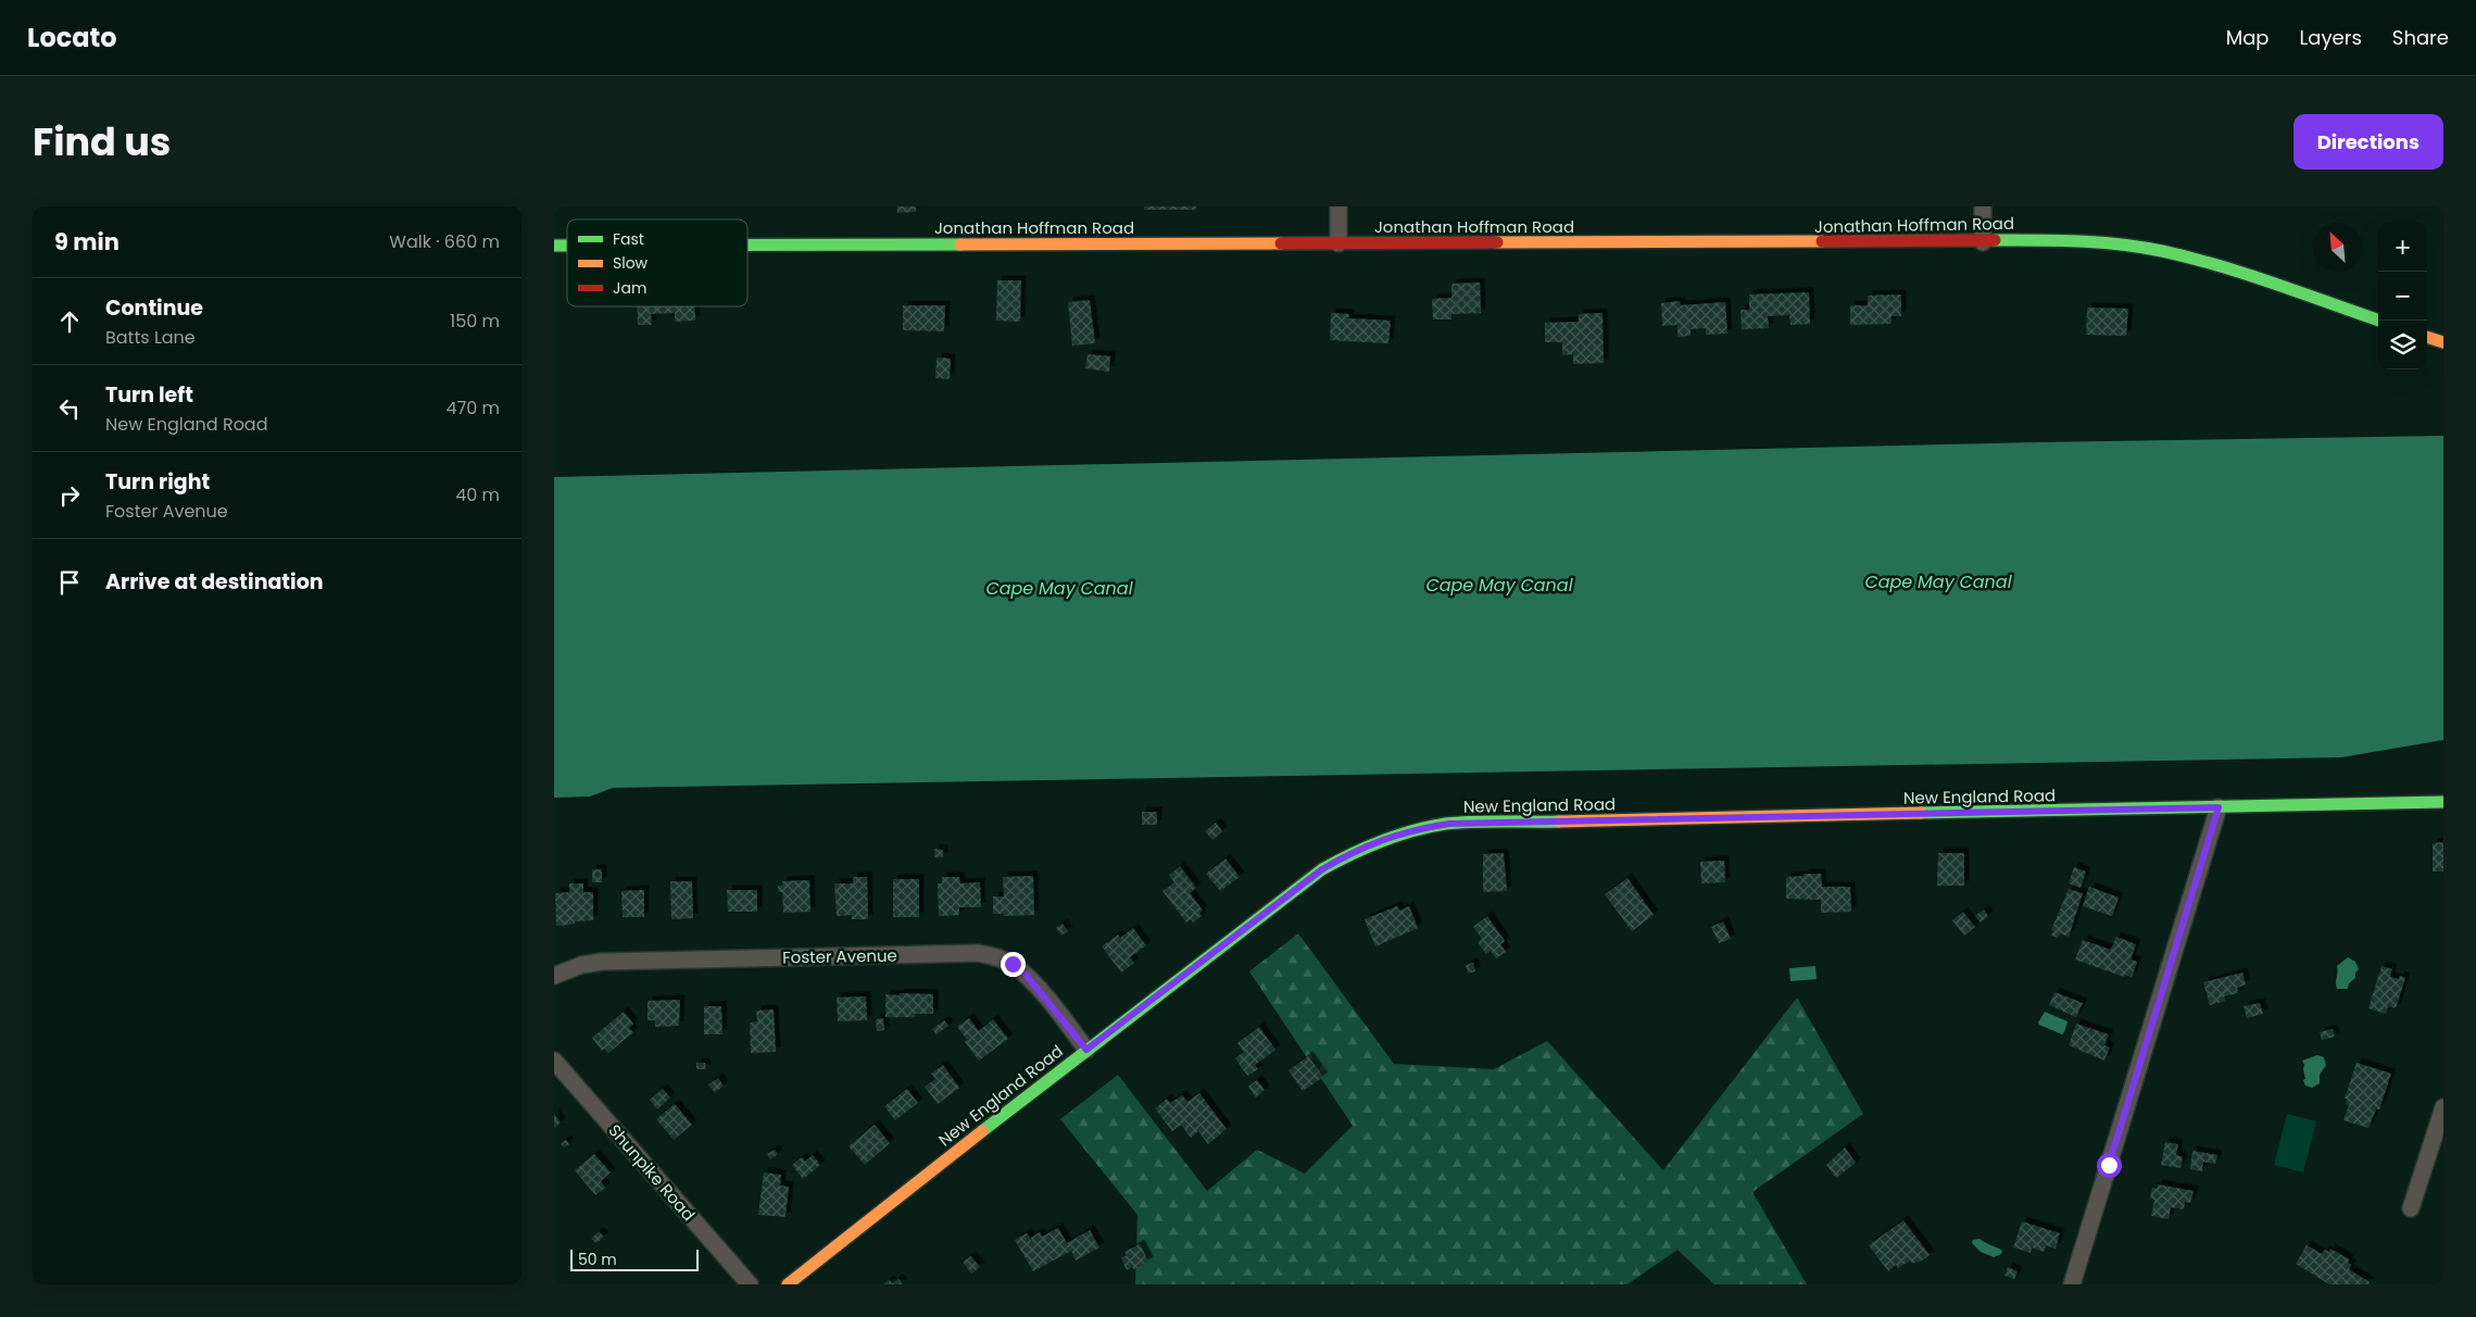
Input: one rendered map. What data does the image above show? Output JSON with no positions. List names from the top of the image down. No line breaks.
{"streets":{"street":["Jonathan Hoffman Road","New England Road","Foster Avenue","Shunpike Road"]},"crossings":[["New England Road","Foster Avenue"]],"water":["Cape May Canal"],"legend":["Fast","Slow","Jam"],"scale_bar":"50 m","north":"top left","page":{"header":"Locato","nav":["Map","Layers","Share"],"title":"Find us","buttons":"Directions","heading":["9 min","Walk · 660 m"],"map_buttons":["+","−"],"list":[["Continue","Batts Lane","150 m"],["Turn left","New England Road","470 m"],["Turn right","Foster Avenue","40 m"],"Arrive at destination"],"scale":"50 m"}}
